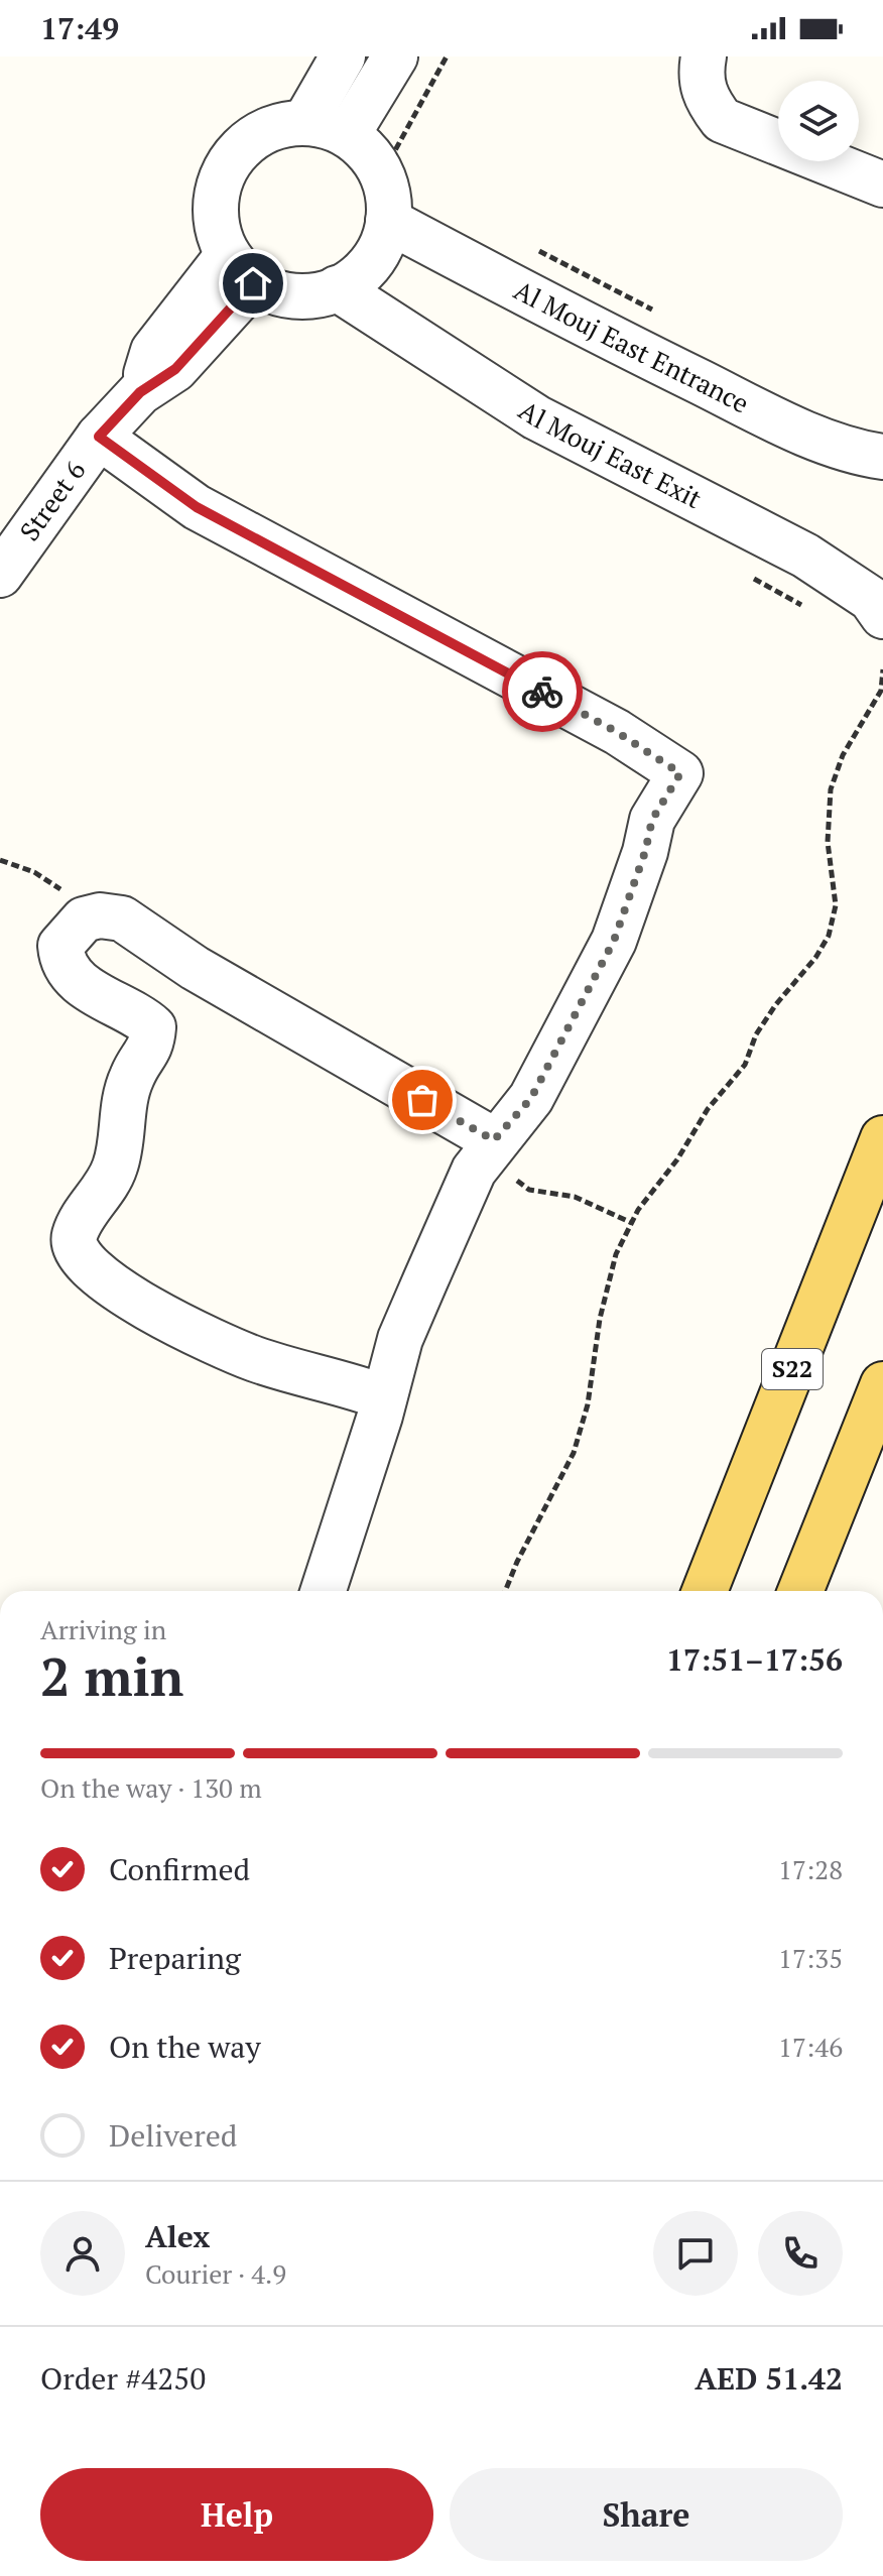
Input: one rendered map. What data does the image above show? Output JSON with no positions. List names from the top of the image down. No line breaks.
{"streets":{"main road":["S22"],"street":["Al Mouj East Entrance","Al Mouj East Exit","Street 6"]},"crossings":[["Al Mouj East Entrance","Al Mouj East Exit"],["Al Mouj East Entrance","Street 6"],["Al Mouj East Exit","Street 6"]],"page":{"status":"17:49","heading":["2 min","Arriving in","17:51–17:56"],"panel":["Alex","Courier · 4.9","Order #4250","AED 51.42"],"bar":"On the way · 130 m","list":[["Confirmed","17:28"],["Preparing","17:35"],["On the way","17:46"],"Delivered"],"buttons":["Help","Share"]}}
